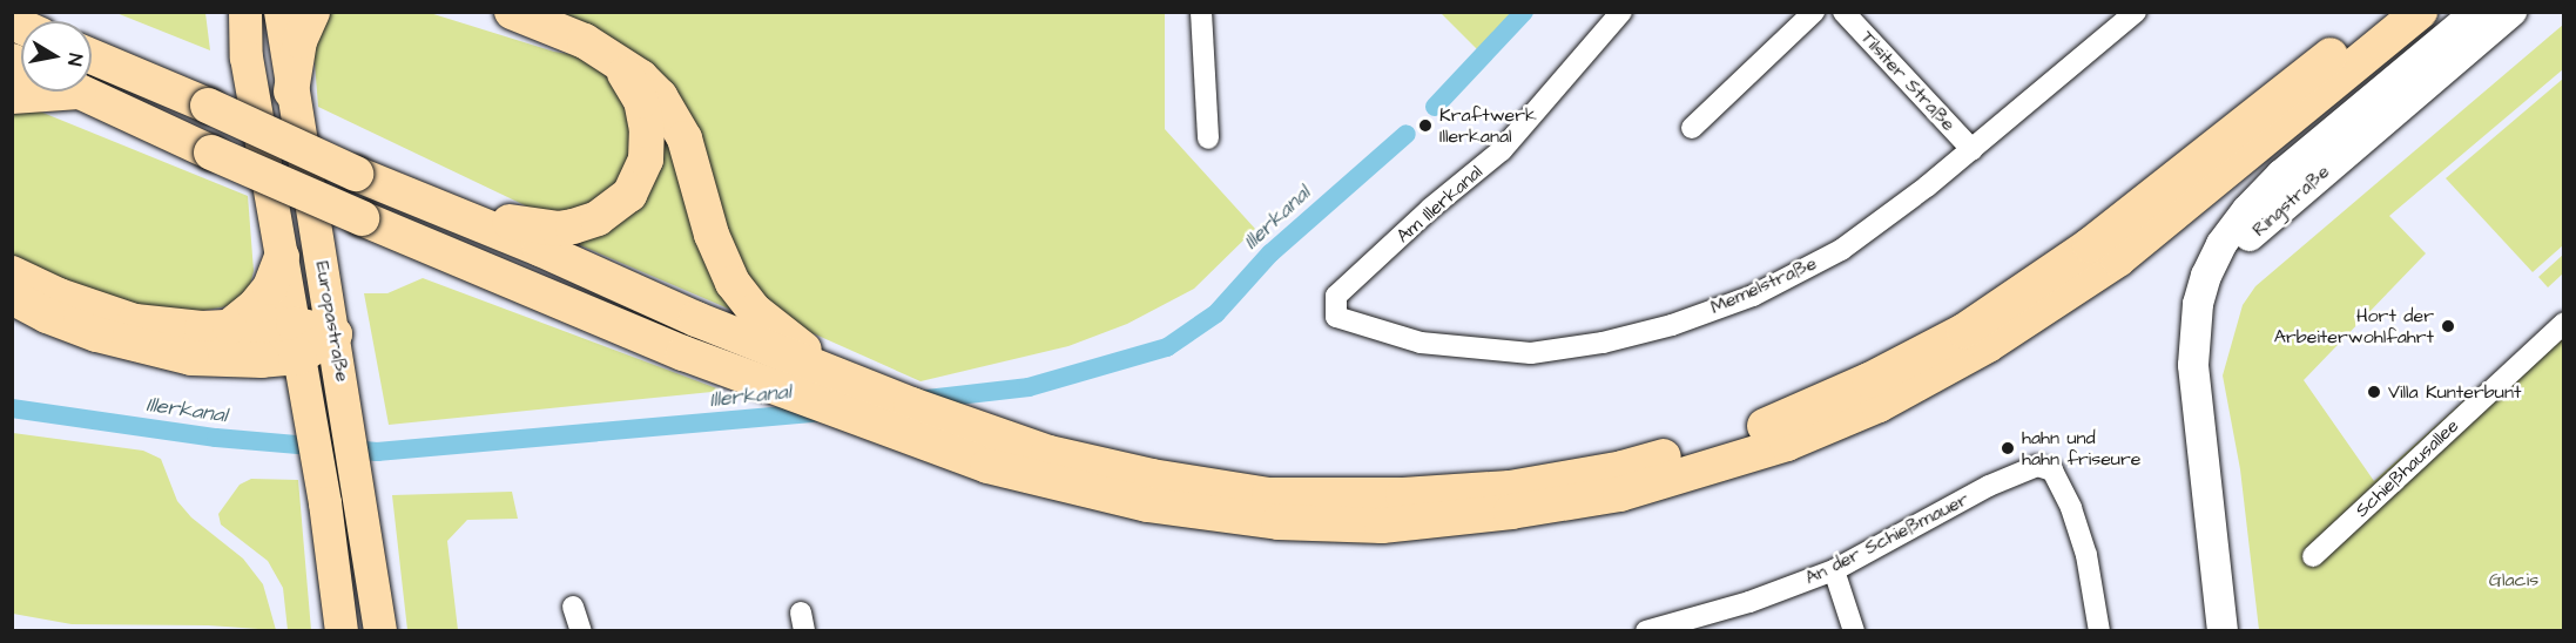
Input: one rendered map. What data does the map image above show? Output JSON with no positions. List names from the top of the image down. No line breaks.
{"streets":{"main road":["Ringstraße","Europastraße"],"street":["Tilsiter Straße","Am Illerkanal","Memelstraße","Schießhausallee","An der Schießmauer"]},"crossings":[["Tilsiter Straße","Memelstraße"],["Am Illerkanal","Memelstraße"]],"water":["Illerkanal"],"parks":["Glacis"],"places":["Kraftwerk Illerkanal","Hort der Arbeiterwohlfahrt","Villa Kunterbunt","hahn und hahn friseure"],"north":"right"}
